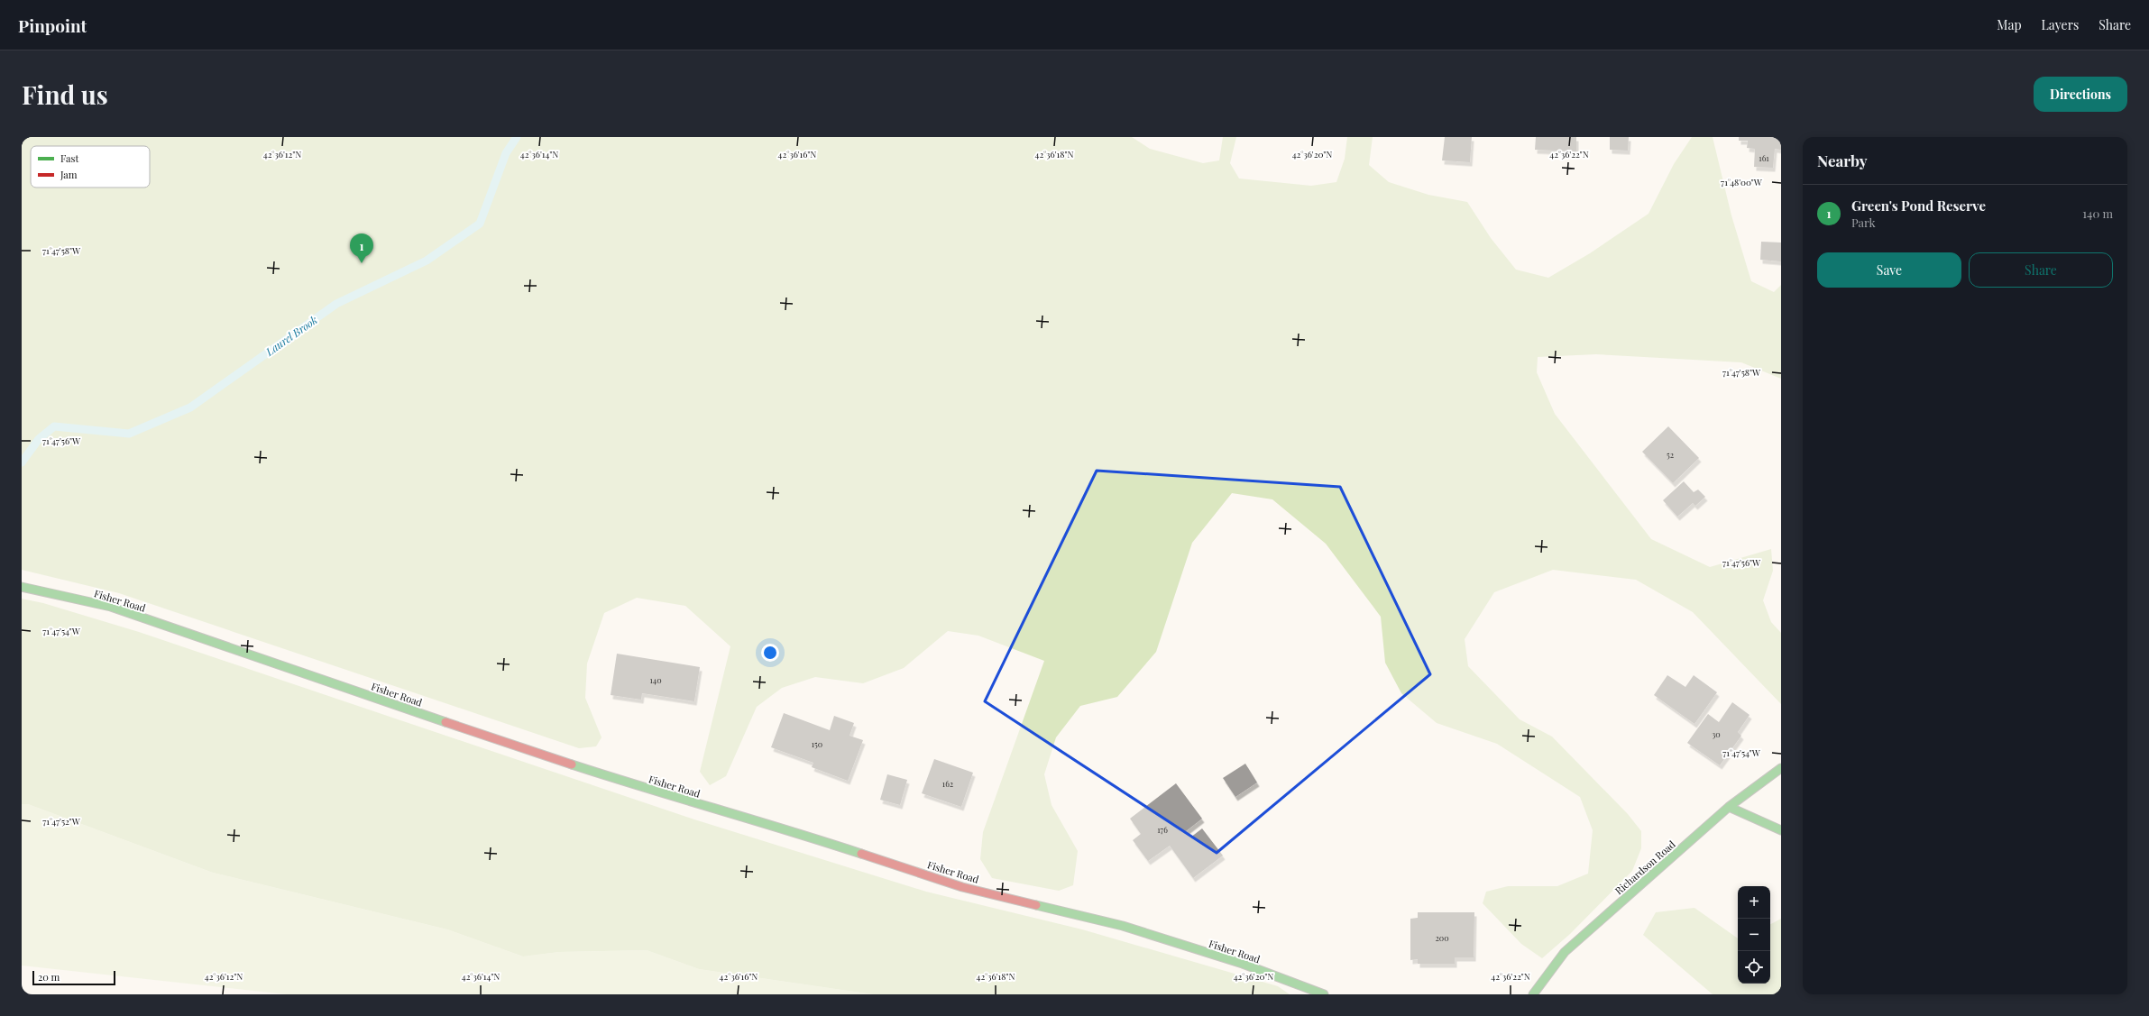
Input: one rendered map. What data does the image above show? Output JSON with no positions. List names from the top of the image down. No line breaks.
{"streets":{"street":["Fisher Road","Richardson Road"]},"water":["Laurel Brook"],"house_numbers":["161","52","140","30","150","162","176","200"],"legend":["Fast","Jam"],"scale_bar":"20 m","page":{"header":"Pinpoint","nav":["Map","Layers","Share"],"buttons":["Directions",["Save","Share"]],"title":"Find us","heading":"Nearby","list":[{"mark":"1","name":"Green's Pond Reserve","note":"Park","value":"140 m"}],"pins":"1","map_buttons":["+","−"],"scale":"20 m"},"coordinates":["42°36'12\"N","42°36'14\"N","42°36'16\"N","42°36'18\"N","42°36'20\"N","42°36'22\"N","71°48'00\"W","71°47'58\"W","71°47'56\"W","71°47'54\"W","71°47'52\"W"]}
